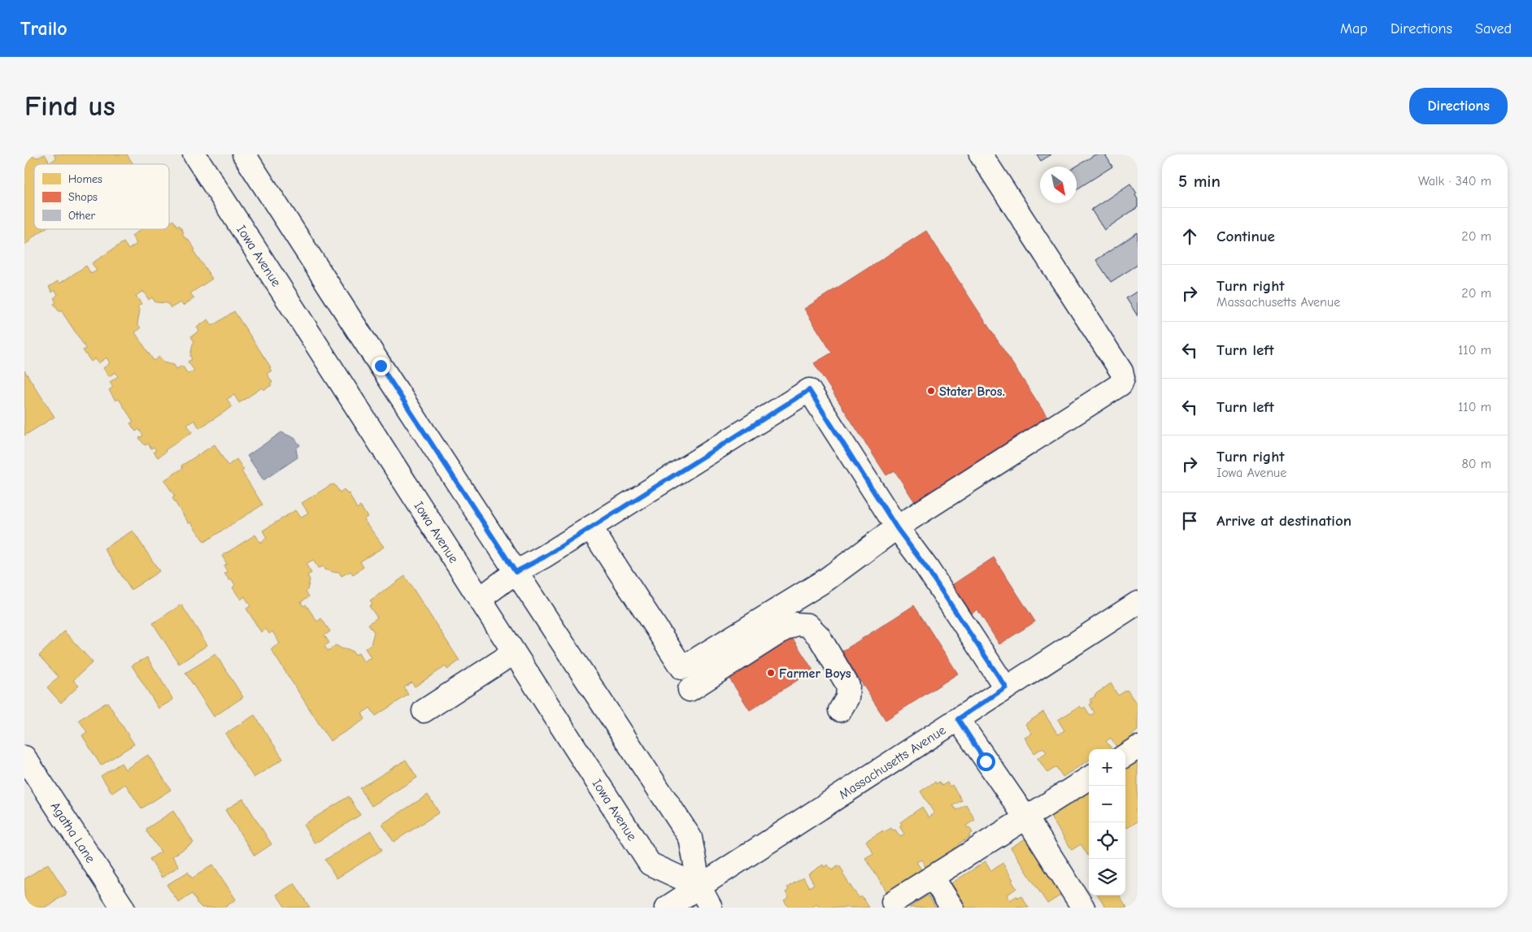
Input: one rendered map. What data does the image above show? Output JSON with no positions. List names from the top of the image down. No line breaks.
{"streets":{"main road":["Iowa Avenue","Massachusetts Avenue","Agatha Lane"]},"crossings":[["Iowa Avenue","Massachusetts Avenue"]],"places":["Stater Bros.","Farmer Boys"],"legend":["Homes","Shops","Other"],"north":"bottom right","page":{"header":"Trailo","nav":["Map","Directions","Saved"],"buttons":"Directions","title":"Find us","heading":["5 min","Walk · 340 m"],"list":[["Continue","20 m"],["Turn right","Massachusetts Avenue","20 m"],["Turn left","110 m"],["Turn left","110 m"],["Turn right","Iowa Avenue","80 m"],"Arrive at destination"],"map_buttons":["+","−"]}}
